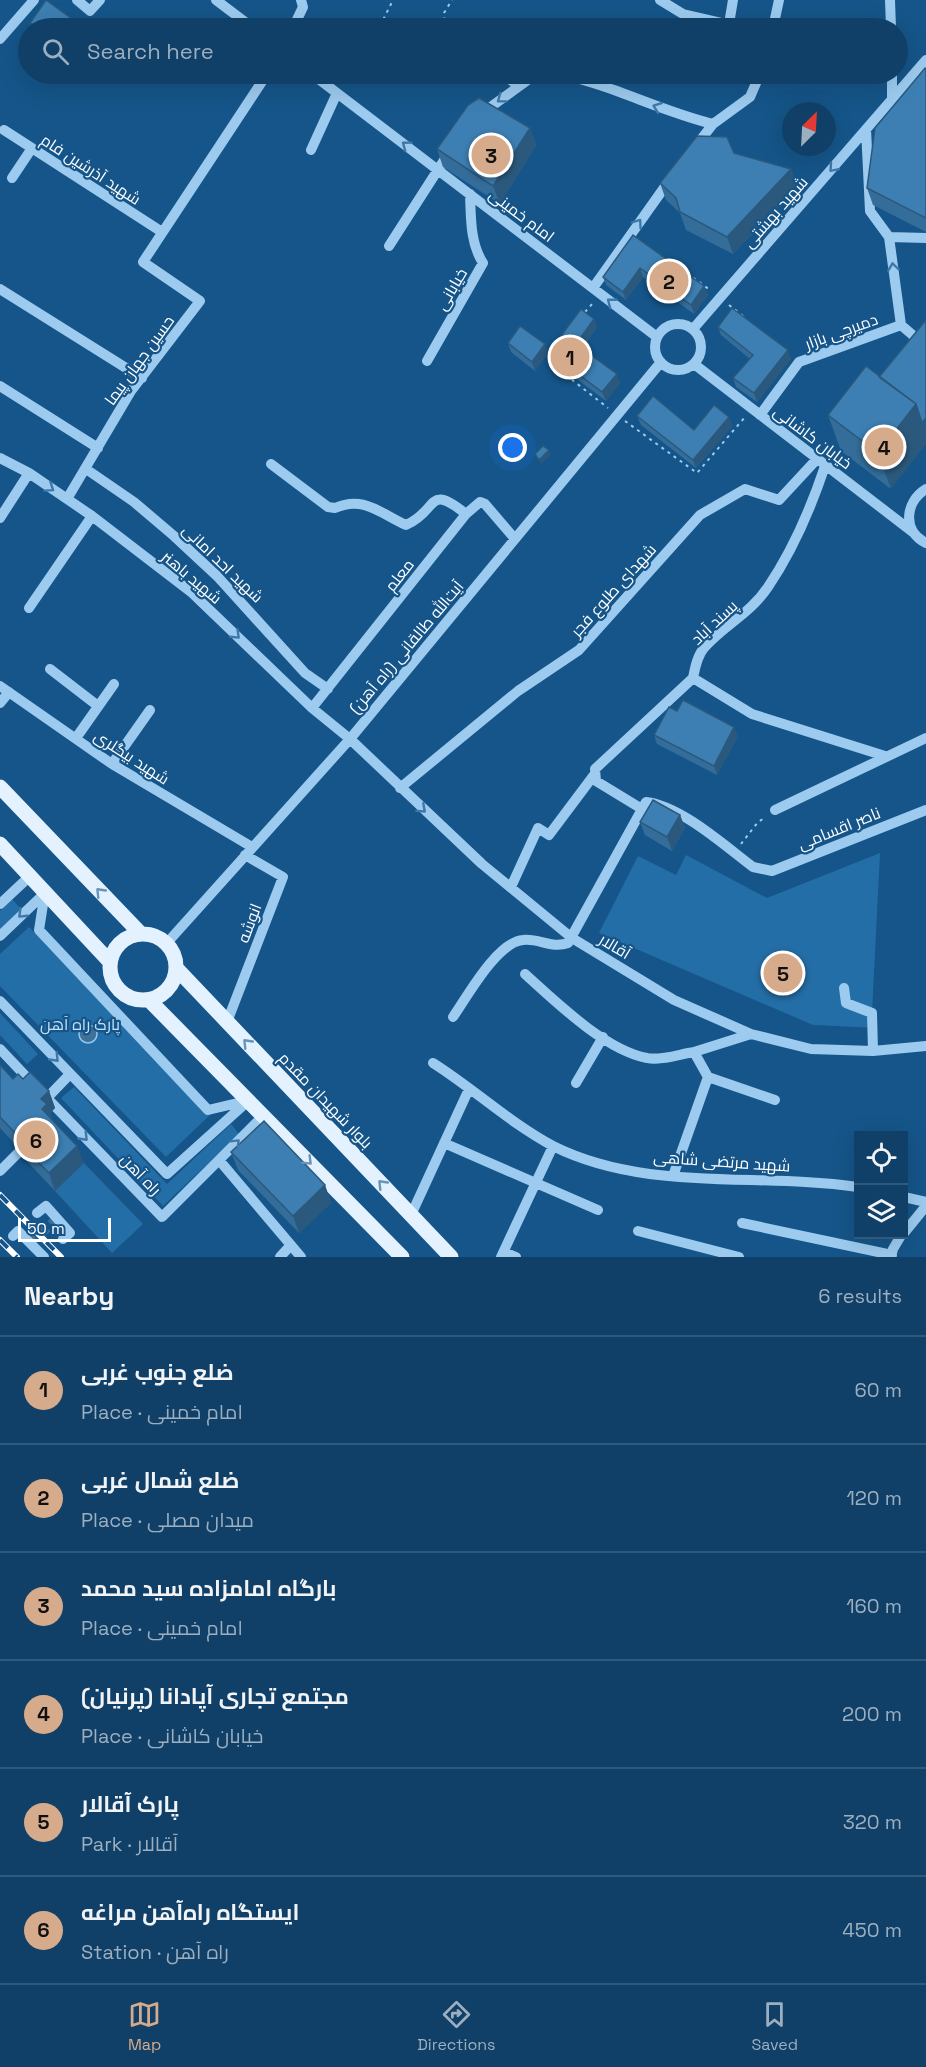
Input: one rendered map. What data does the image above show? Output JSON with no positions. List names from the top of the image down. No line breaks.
{"streets":{"main road":["بلوار شهیدان مقدم"],"street":["شهید آذرشین فام","شهید بهشتی","امام خمینی","خیابانی","دمیرچی بازار","حسین جهان پیما","خیابان کاشانی","شهید احد امانی","معلم","شهید باهنر","شهدای طلوع فجر","پسند آباد","(راه آهن) آیت‌الله طالقانی","شهید بیگلری","ناصر اقسامی","انوشه","آقالار","شهید مرتضی شاهی","راه آهن"]},"crossings":[["شهید آذرشین فام","حسین جهان پیما"],["شهید بهشتی","امام خمینی"],["شهید بهشتی","دمیرچی بازار"],["شهید بهشتی","خیابان کاشانی"],["شهید بهشتی","(راه آهن) آیت‌الله طالقانی"],["امام خمینی","خیابانی"],["امام خمینی","خیابان کاشانی"],["امام خمینی","(راه آهن) آیت‌الله طالقانی"],["دمیرچی بازار","خیابان کاشانی"],["حسین جهان پیما","شهید احد امانی"],["حسین جهان پیما","شهید باهنر"],["خیابان کاشانی","شهدای طلوع فجر"],["خیابان کاشانی","پسند آباد"],["خیابان کاشانی","(راه آهن) آیت‌الله طالقانی"],["شهید احد امانی","معلم"],["معلم","شهید باهنر"],["شهید باهنر","(راه آهن) آیت‌الله طالقانی"],["شهید باهنر","آقالار"],["شهدای طلوع فجر","پسند آباد"],["شهدای طلوع فجر","آقالار"],["پسند آباد","آقالار"],["(راه آهن) آیت‌الله طالقانی","شهید بیگلری"],["(راه آهن) آیت‌الله طالقانی","انوشه"],["(راه آهن) آیت‌الله طالقانی","آقالار"],["(راه آهن) آیت‌الله طالقانی","بلوار شهیدان مقدم"],["شهید بیگلری","انوشه"],["انوشه","بلوار شهیدان مقدم"]],"one_way":["شهید بهشتی","امام خمینی","شهید باهنر"],"parks":["پارک راه آهن"],"scale_bar":"50 m","north":"top right","page":{"search":"Search here","pins":["3","2","1","4","5","6"],"scale":"50 m","heading":["Nearby","6 results"],"list":[{"mark":"1","name":"ضلع جنوب غربی","note":"Place · امام خمینی","value":"60 m"},{"mark":"2","name":"ضلع شمال غربی","note":"Place · میدان مصلی","value":"120 m"},{"mark":"3","name":"بارگاه امامزاده سید محمد","note":"Place · امام خمینی","value":"160 m"},{"mark":"4","name":"مجتمع تجاری آپادانا (پرنیان)","note":"Place · خیابان کاشانی","value":"200 m"},{"mark":"5","name":"پارک آقالار","note":"Park · آقالار","value":"320 m"},{"mark":"6","name":"ایستگاه راه‌آهن مراغه","note":"Station · راه آهن","value":"450 m"}],"nav":["Map","Directions","Saved"]}}
